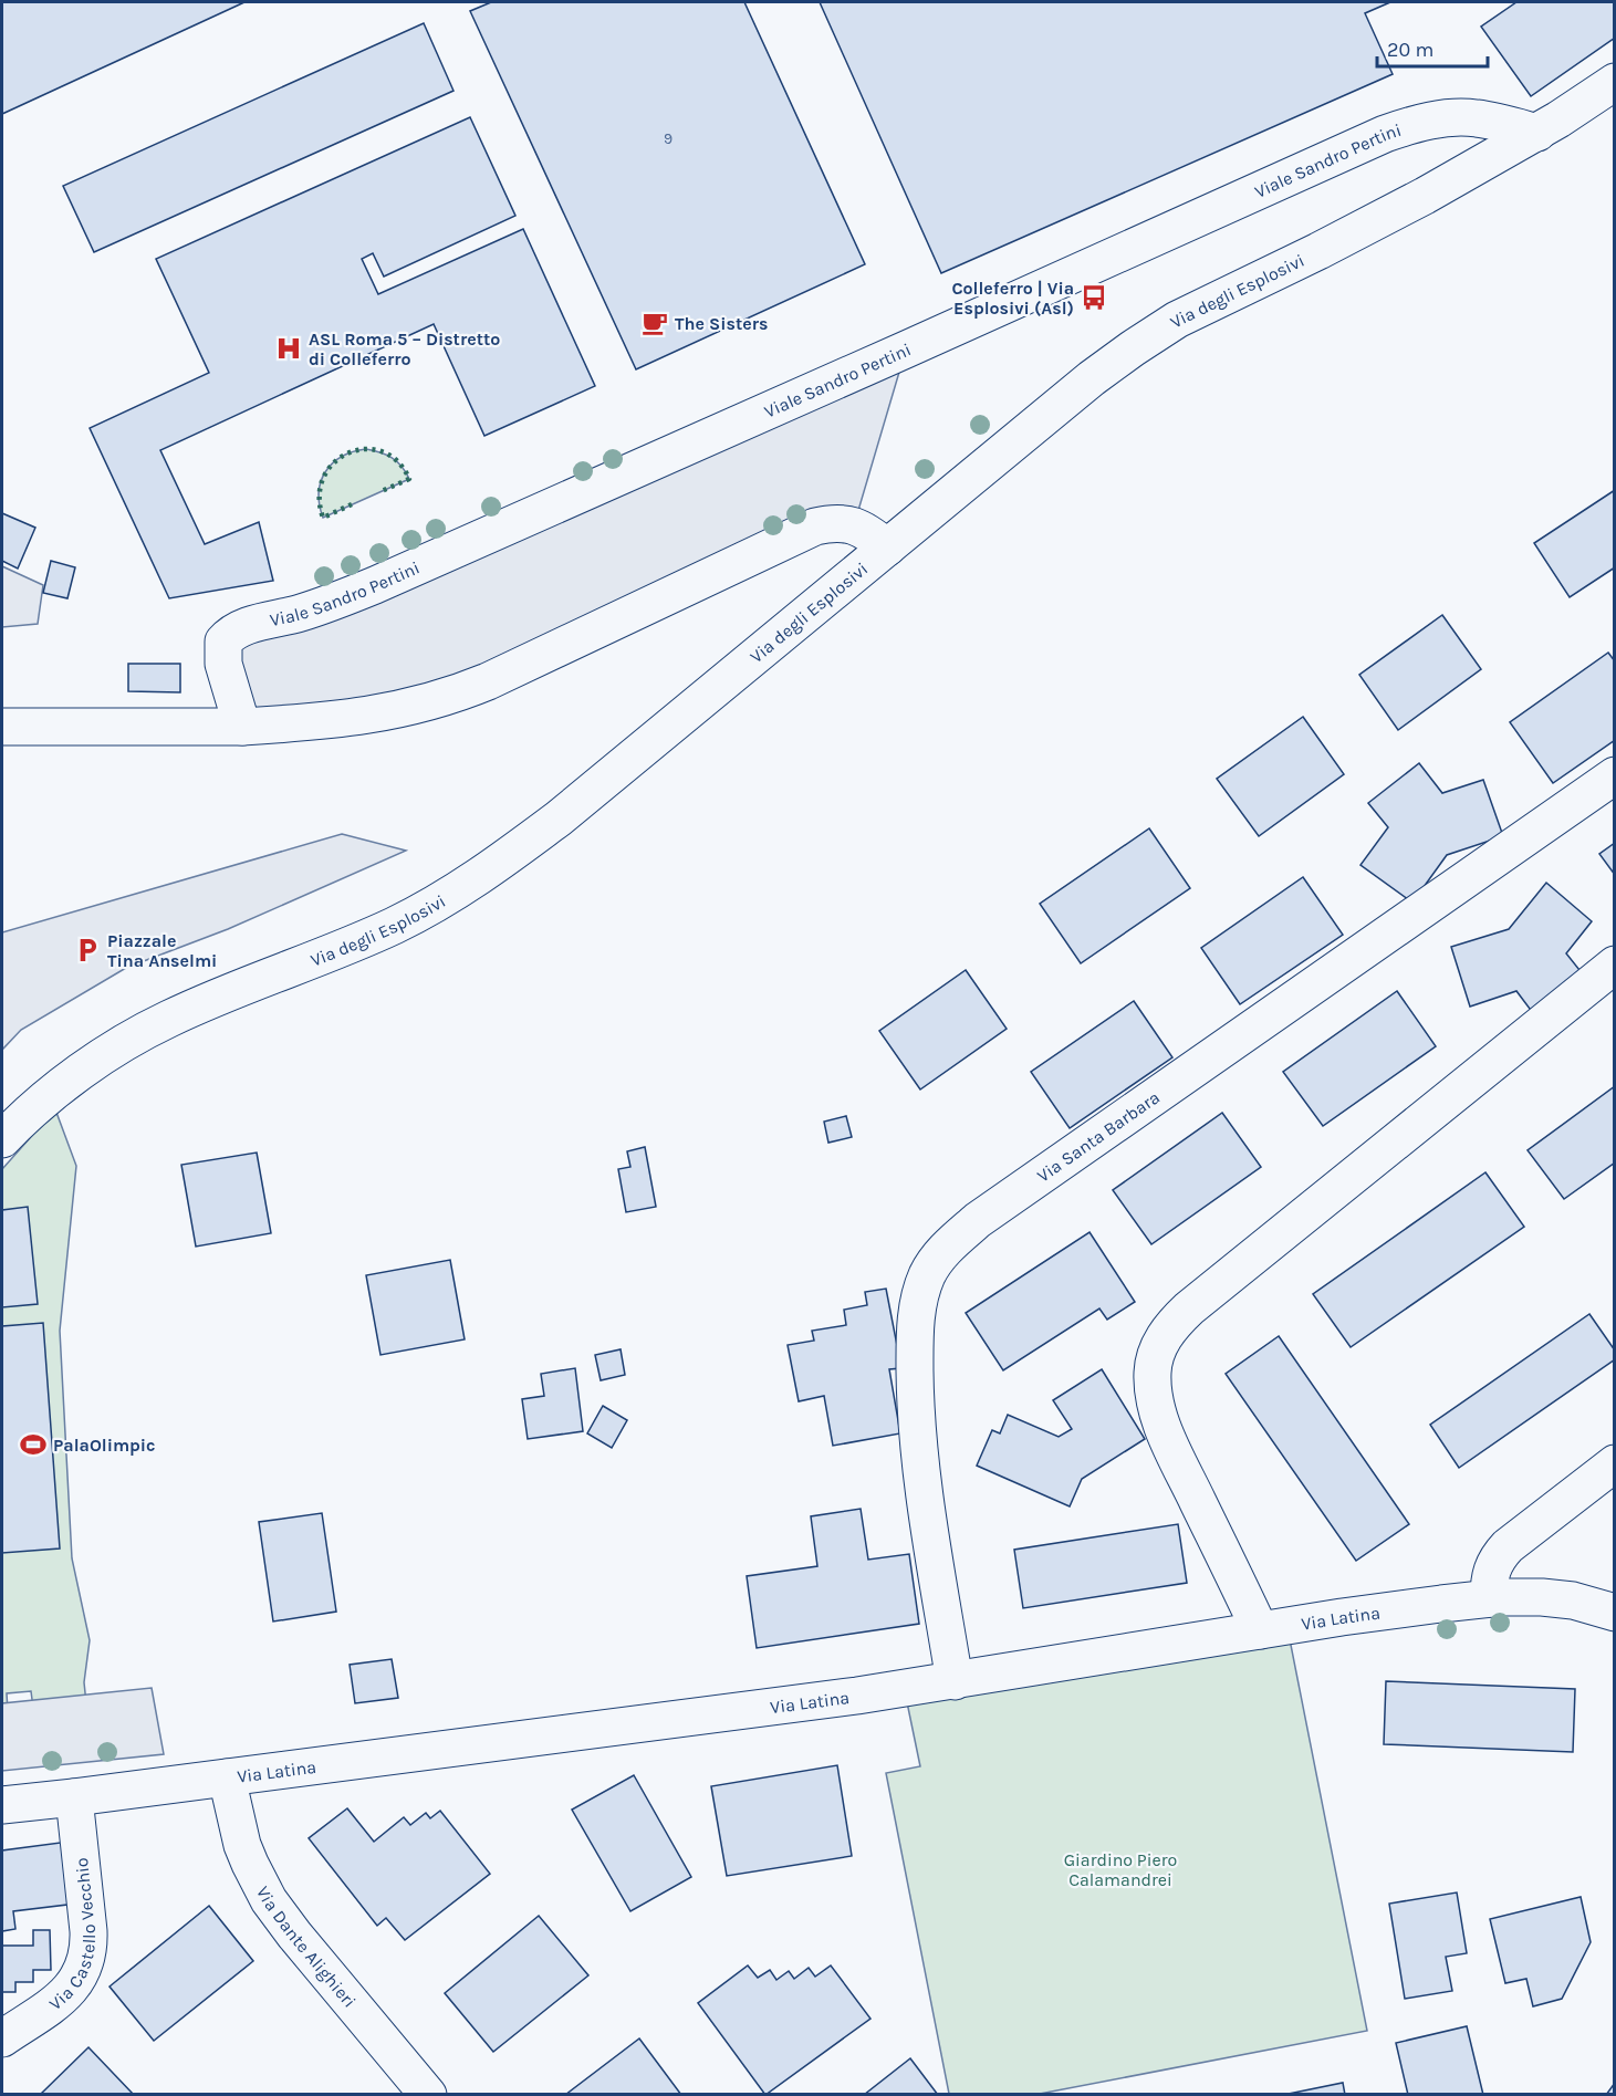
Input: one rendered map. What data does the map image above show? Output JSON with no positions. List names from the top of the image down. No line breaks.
{"streets":{"street":["Viale Sandro Pertini","Via degli Esplosivi","Via Santa Barbara","Via Latina","Via Castello Vecchio","Via Dante Alighieri"]},"crossings":[["Viale Sandro Pertini","Via degli Esplosivi"],["Via Santa Barbara","Via Latina"],["Via Latina","Via Castello Vecchio"],["Via Latina","Via Dante Alighieri"]],"parks":["Giardino Piero Calamandrei"],"places":{"bus stop":["Colleferro | Via Esplosivi (Asl)"],"cafe":["The Sisters"],"hospital":["ASL Roma 5 – Distretto di Colleferro"],"parking":["Piazzale Tina Anselmi"],"sports":["PalaOlimpic"]},"house_numbers":["9"],"scale_bar":"20 m"}
